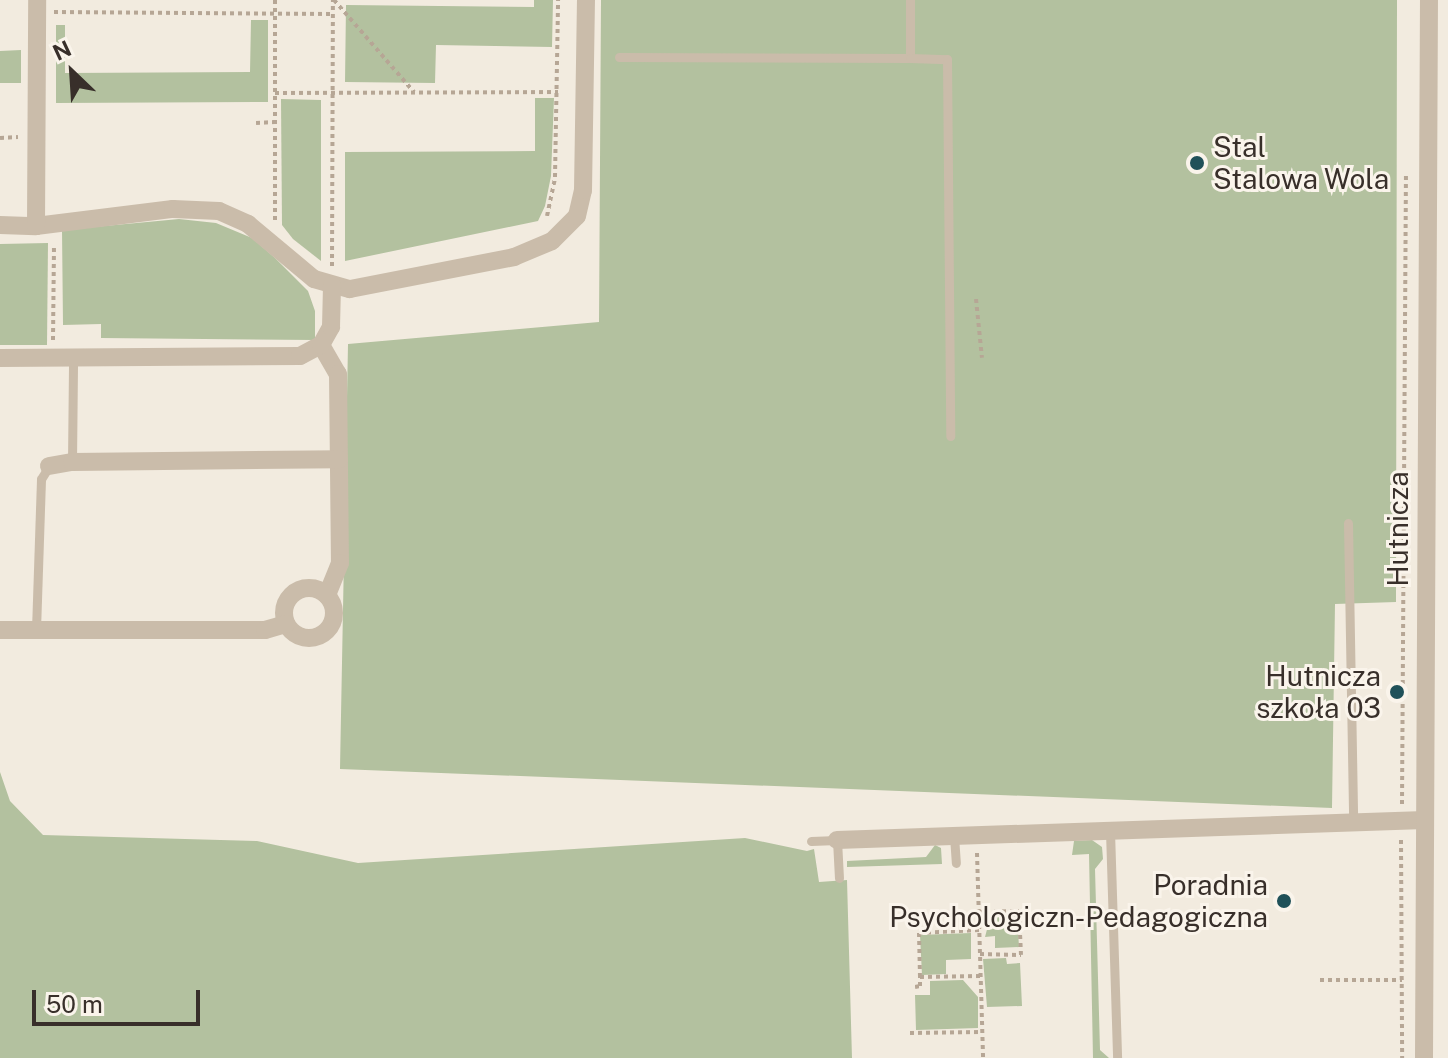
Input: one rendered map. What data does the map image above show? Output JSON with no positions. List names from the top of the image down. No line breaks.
{"streets":{"street":["Hutnicza"]},"places":["Stal Stalowa Wola","Hutnicza szkoła 03","Poradnia Psychologiczn-Pedagogiczna"],"scale_bar":"50 m","north":"top left"}
